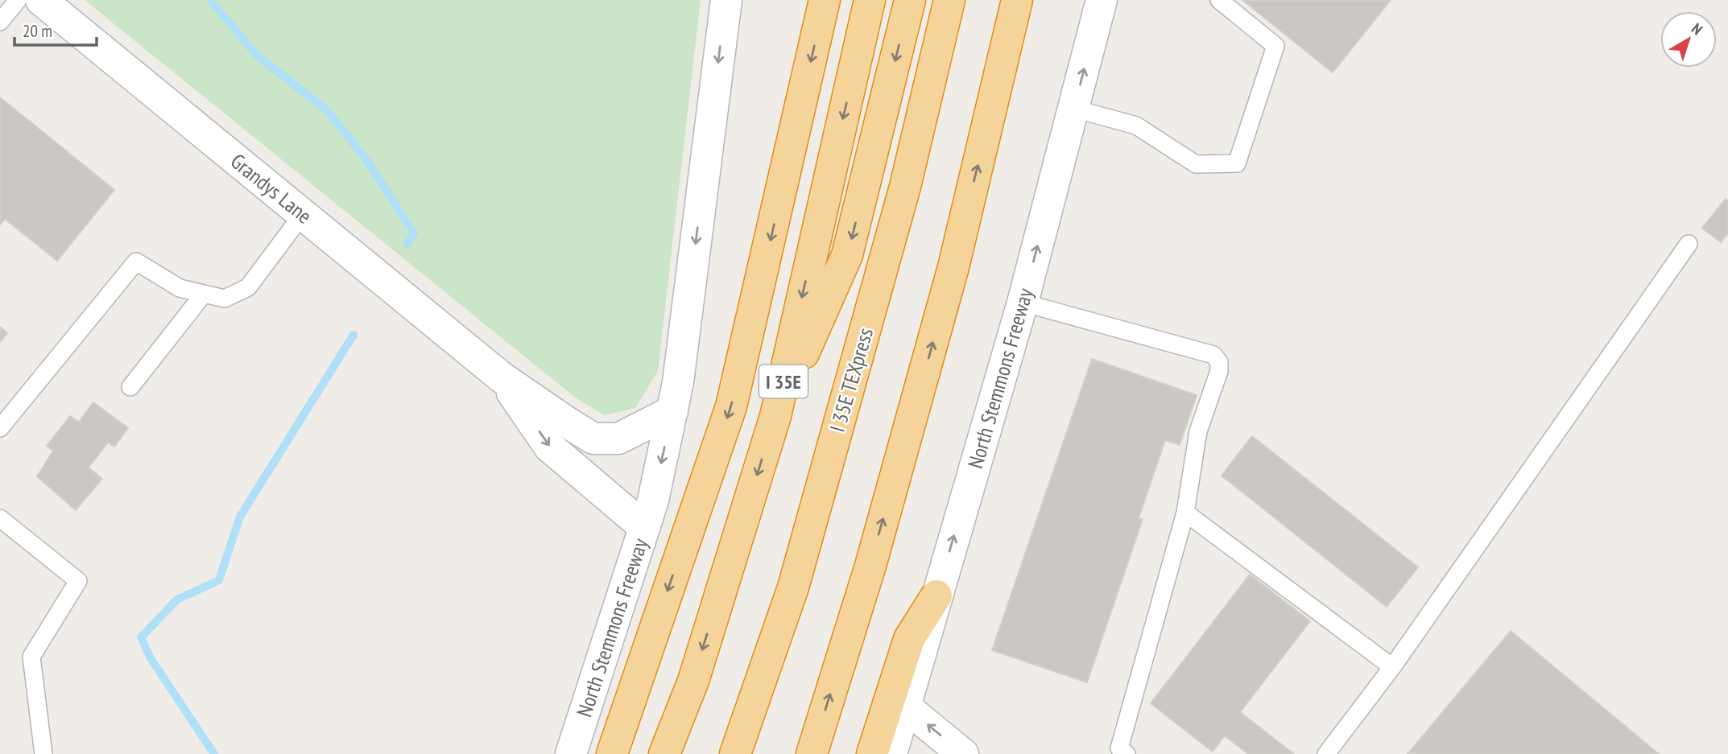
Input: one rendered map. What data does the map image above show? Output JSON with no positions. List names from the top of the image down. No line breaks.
{"streets":{"highway":["I 35E TEXpress","I 35E"],"main road":["Grandys Lane","North Stemmons Freeway"]},"crossings":[["Grandys Lane","North Stemmons Freeway"]],"scale_bar":"20 m","north":"top right"}
